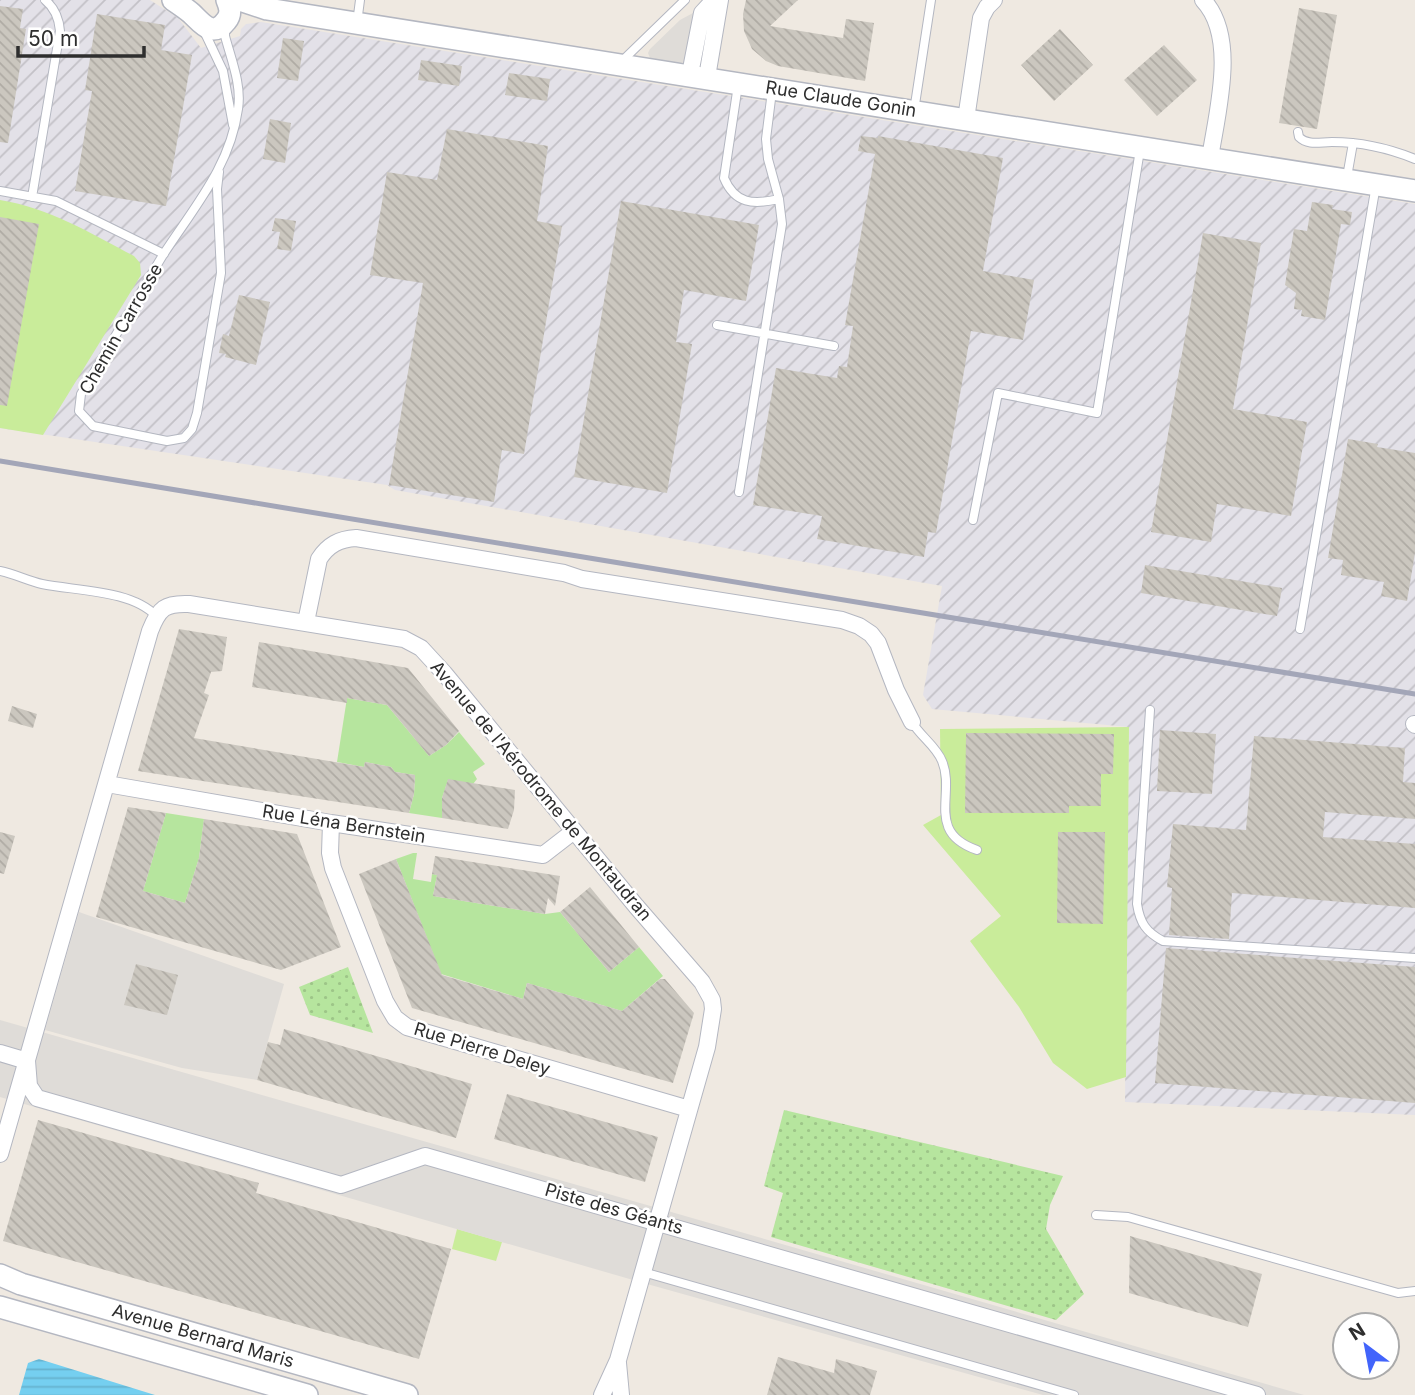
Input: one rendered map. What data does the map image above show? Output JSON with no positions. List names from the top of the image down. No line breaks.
{"streets":{"street":["Rue Claude Gonin","Chemin Carrosse","Avenue de l'Aérodrome de Montaudran","Rue Léna Bernstein","Rue Pierre Deley","Piste des Géants","Avenue Bernard Maris"]},"crossings":[["Rue Claude Gonin","Chemin Carrosse"],["Avenue de l'Aérodrome de Montaudran","Rue Léna Bernstein"],["Avenue de l'Aérodrome de Montaudran","Rue Pierre Deley"],["Avenue de l'Aérodrome de Montaudran","Piste des Géants"],["Rue Léna Bernstein","Rue Pierre Deley"]],"scale_bar":"50 m","north":"top left"}
